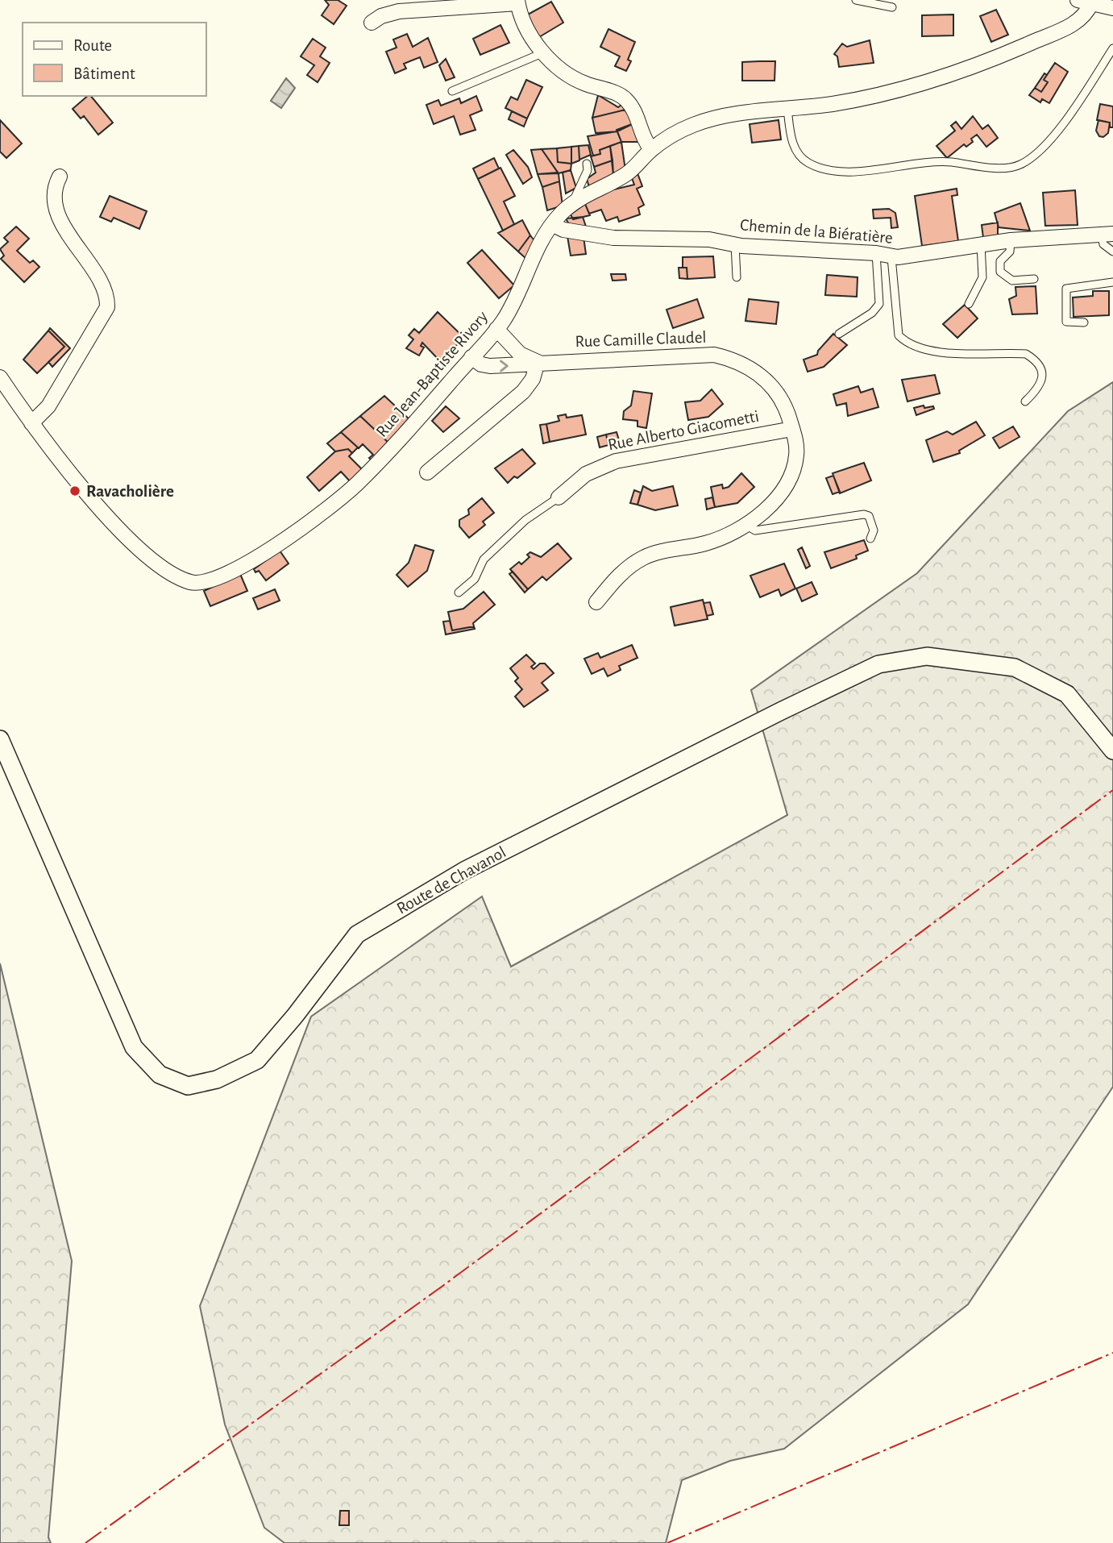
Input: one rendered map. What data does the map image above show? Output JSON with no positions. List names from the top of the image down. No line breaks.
{"streets":{"street":["Chemin de la Biératière","Rue Camille Claudel","Rue Jean-Baptiste Rivory","Rue Alberto Giacometti","Route de Chavanol"]},"crossings":[["Chemin de la Biératière","Rue Jean-Baptiste Rivory"],["Rue Camille Claudel","Rue Jean-Baptiste Rivory"],["Rue Camille Claudel","Rue Alberto Giacometti"]],"places":["Ravacholière"],"legend":["Route","Bâtiment"]}
